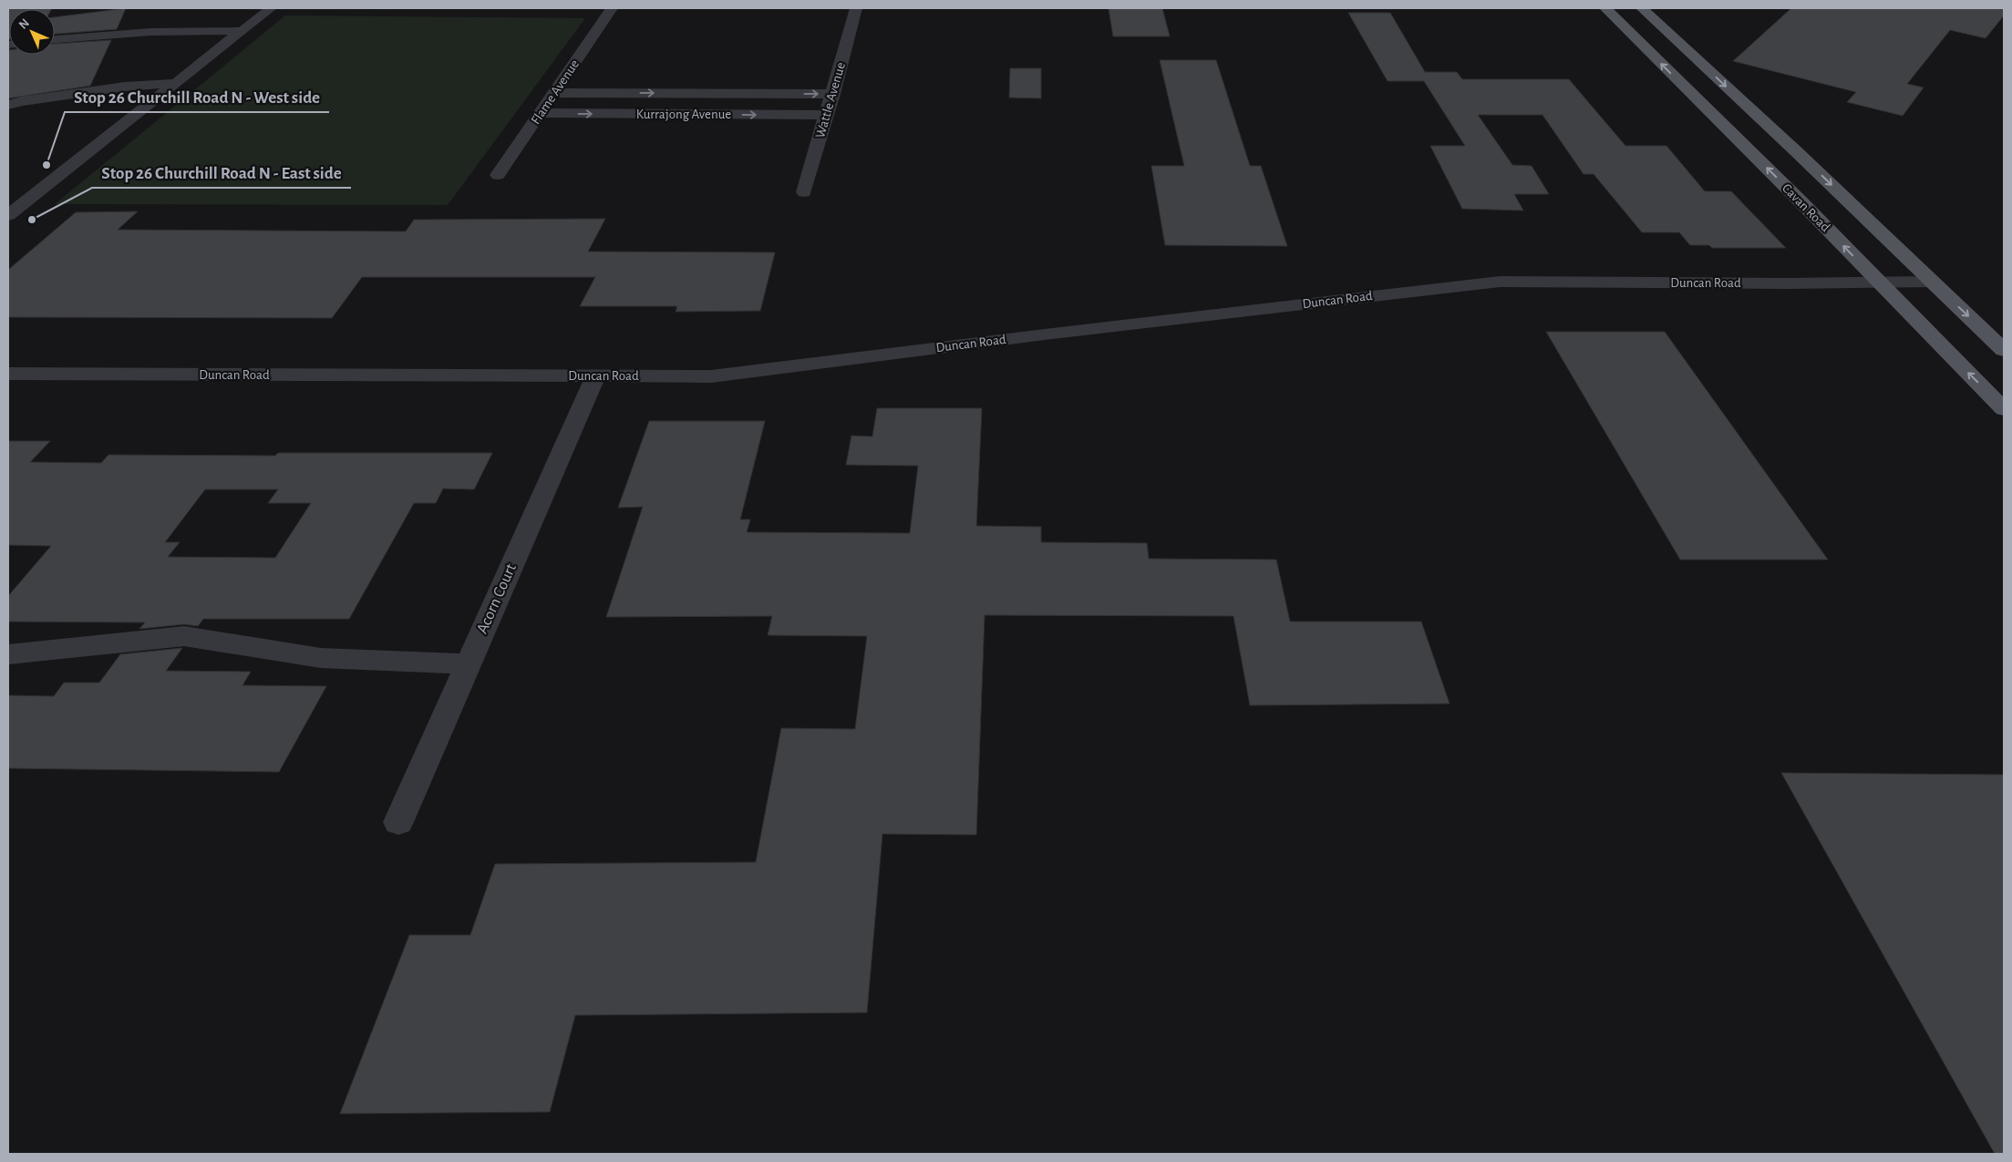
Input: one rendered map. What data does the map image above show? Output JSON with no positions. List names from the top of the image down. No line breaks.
{"streets":{"main road":["Cavan Road"],"street":["Flame Avenue","Wattle Avenue","Kurrajong Avenue","Duncan Road","Acorn Court"]},"crossings":[["Flame Avenue","Kurrajong Avenue"],["Wattle Avenue","Kurrajong Avenue"],["Cavan Road","Duncan Road"],["Duncan Road","Acorn Court"]],"one_way":["Kurrajong Avenue"],"places":["Stop 26 Churchill Road N - West side","Stop 26 Churchill Road N - East side"],"north":"top left"}
